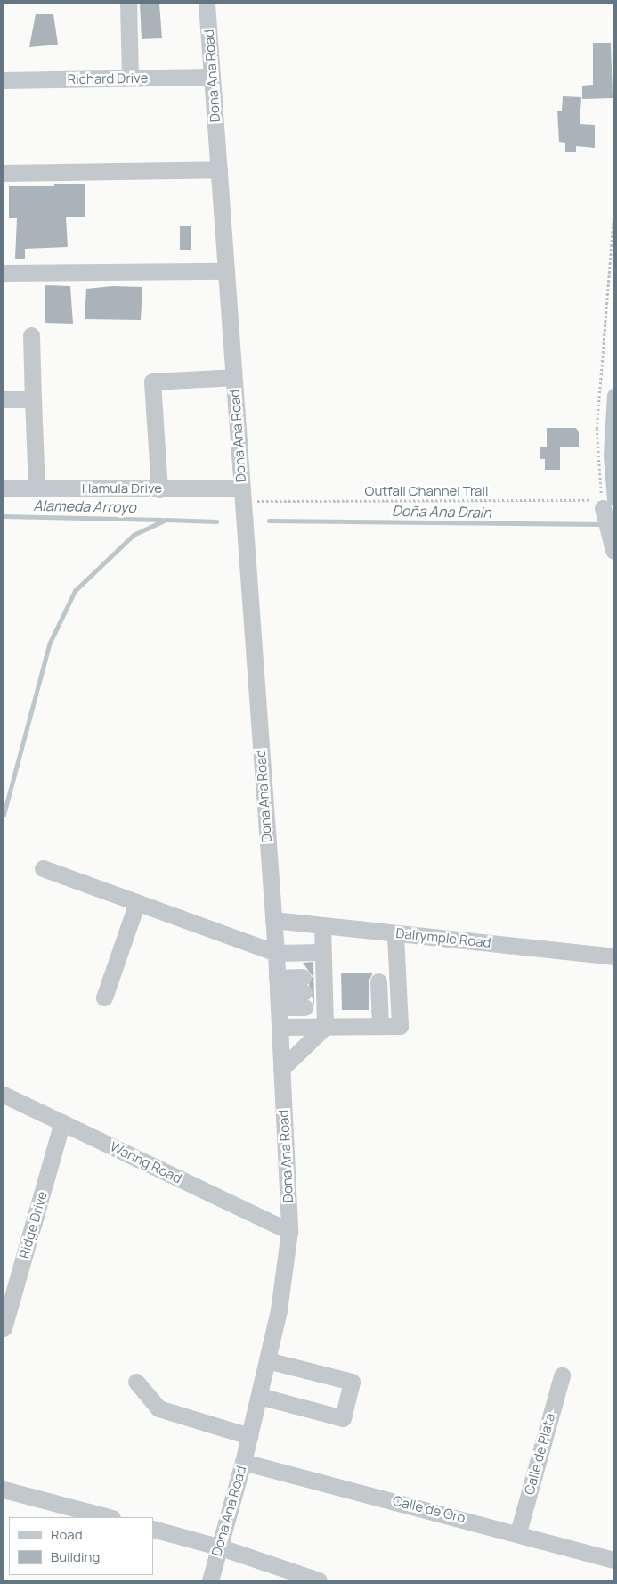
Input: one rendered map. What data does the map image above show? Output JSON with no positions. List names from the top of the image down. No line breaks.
{"streets":{"street":["Dona Ana Road","Richard Drive","Hamula Drive","Dalrymple Road","Waring Road","Ridge Drive","Calle de Plata","Calle de Oro"],"path":["Outfall Channel Trail"]},"crossings":[["Dona Ana Road","Richard Drive"],["Dona Ana Road","Hamula Drive"],["Dona Ana Road","Outfall Channel Trail"],["Dona Ana Road","Dalrymple Road"],["Dona Ana Road","Waring Road"],["Dona Ana Road","Calle de Oro"],["Hamula Drive","Outfall Channel Trail"],["Waring Road","Ridge Drive"],["Calle de Plata","Calle de Oro"]],"water":["Alameda Arroyo","Doña Ana Drain"],"legend":["Road","Building"]}
